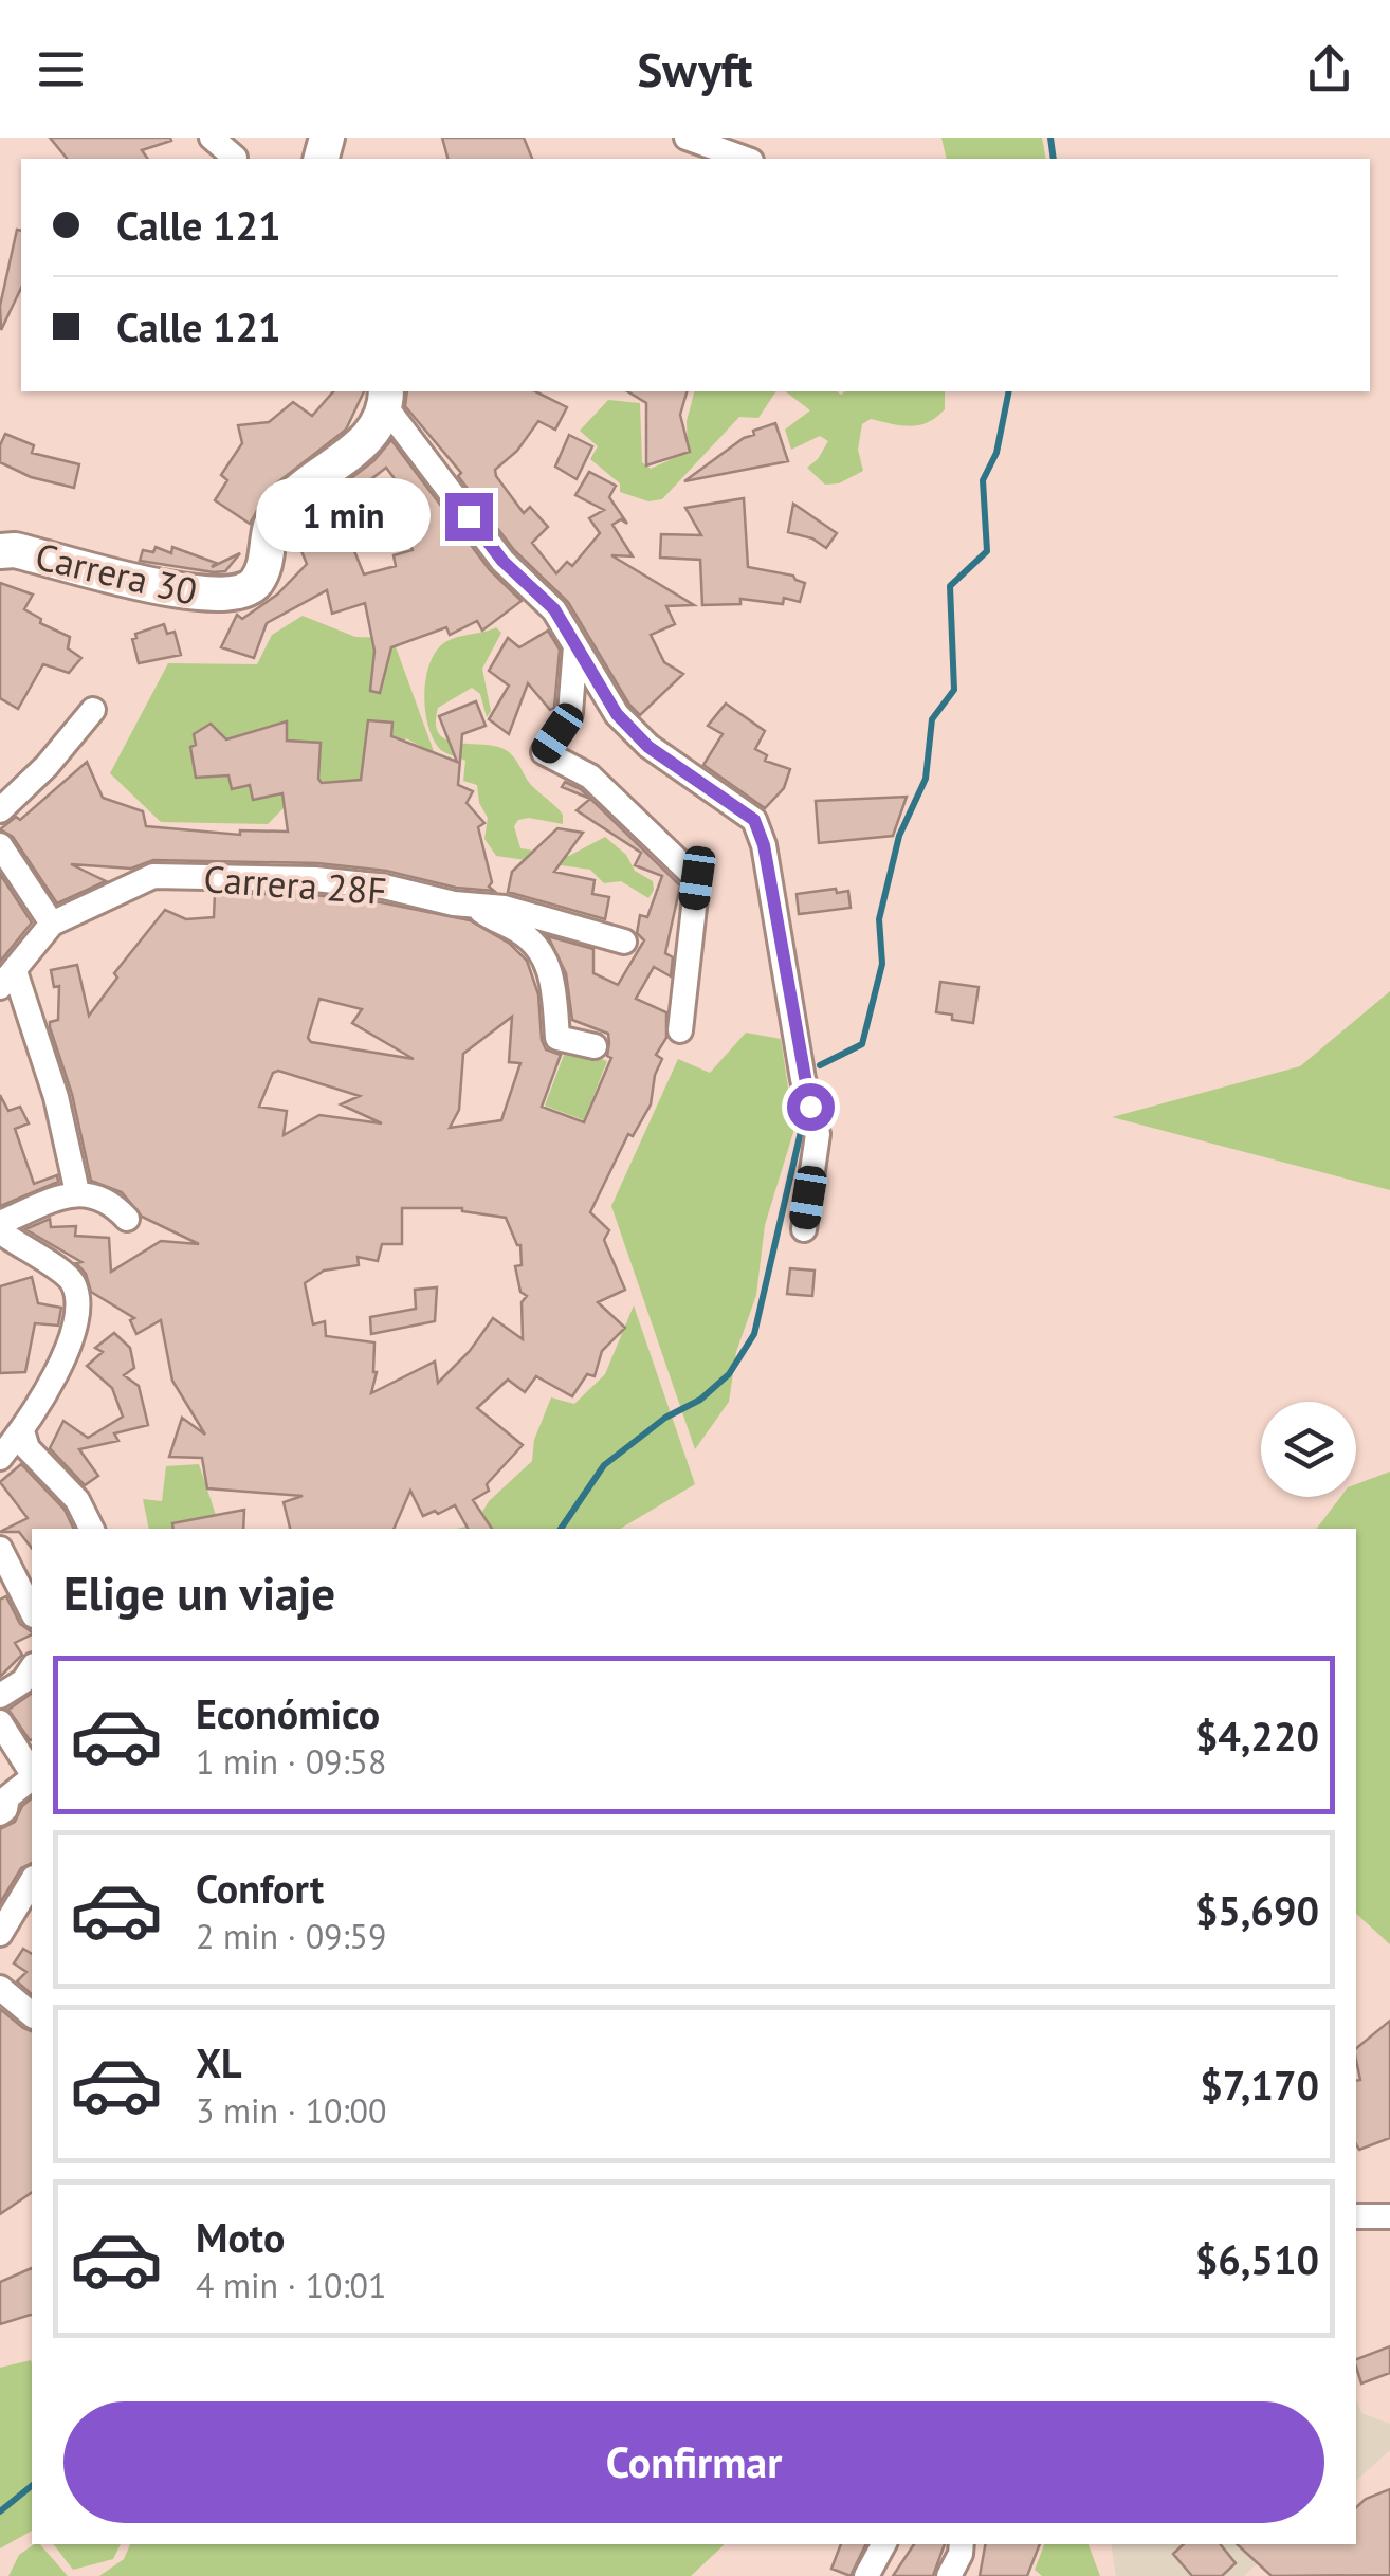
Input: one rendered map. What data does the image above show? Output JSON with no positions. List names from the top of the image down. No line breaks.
{"streets":{"street":["Carrera 30","Carrera 28F"]},"page":{"header":"Swyft","banner":["Calle 121","Calle 121"],"bubble":"1 min","heading":"Elige un viaje","list":[{"name":"Económico","note":"1 min · 09:58","value":"$4,220"},{"name":"Confort","note":"2 min · 09:59","value":"$5,690"},{"name":"XL","note":"3 min · 10:00","value":"$7,170"},{"name":"Moto","note":"4 min · 10:01","value":"$6,510"}],"buttons":"Confirmar"}}
